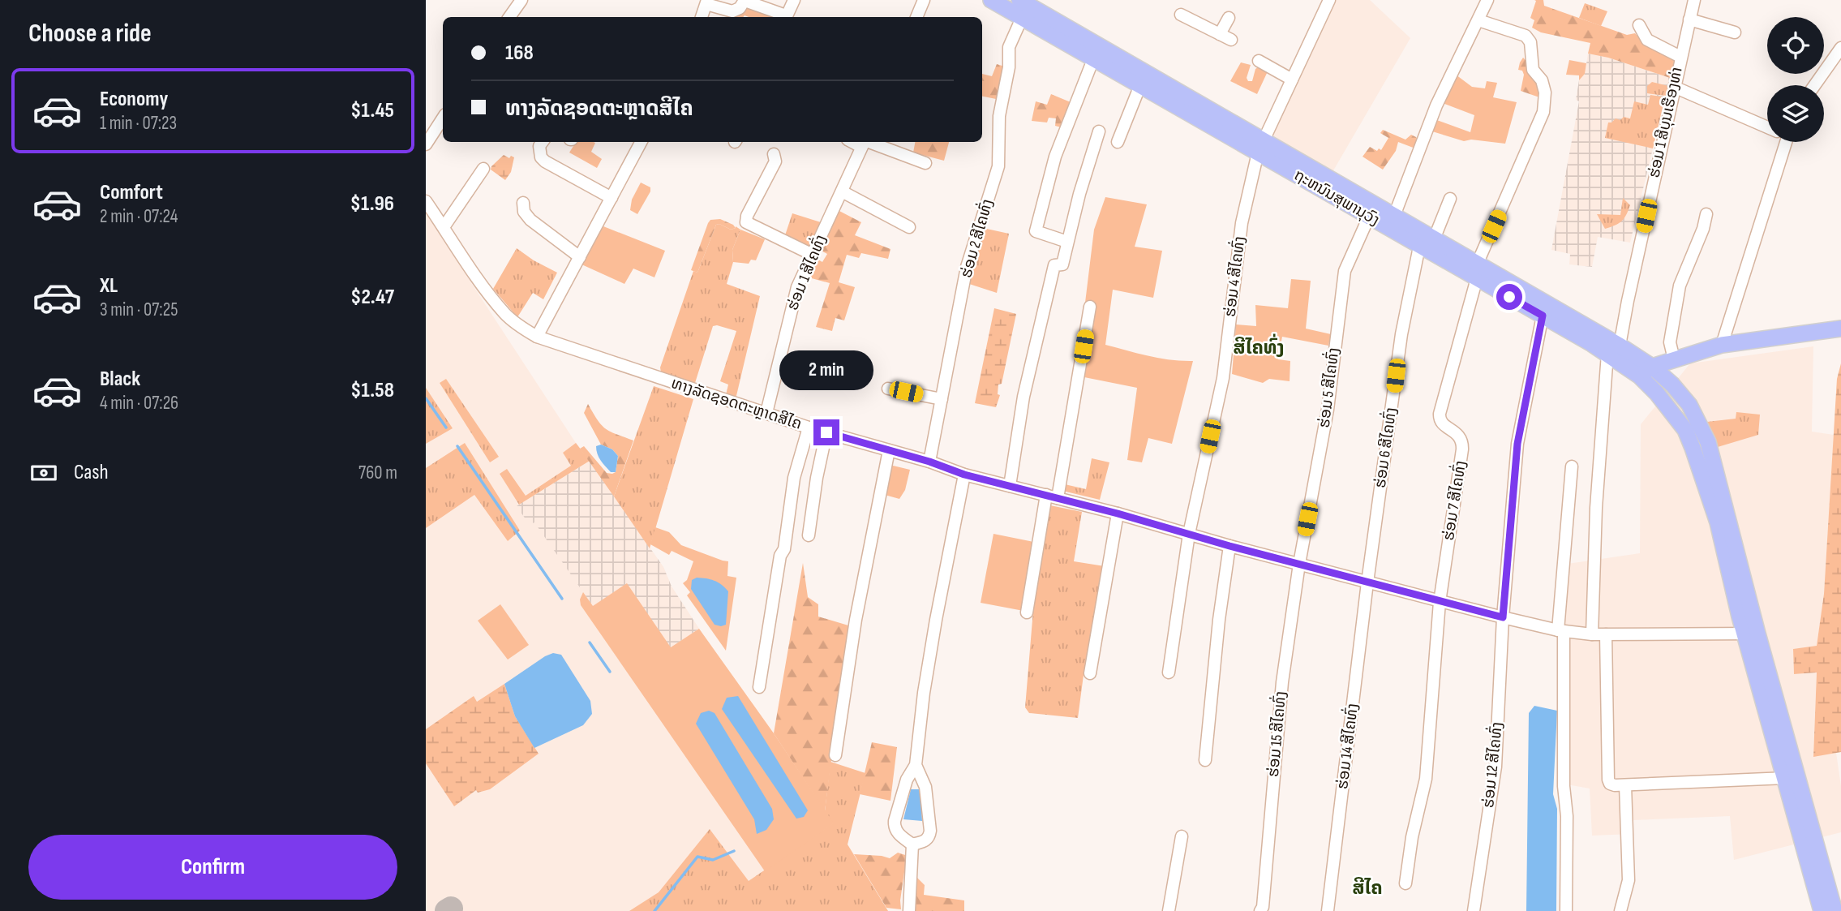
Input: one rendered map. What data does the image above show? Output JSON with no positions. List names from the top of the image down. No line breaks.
{"streets":{"highway":["ຖະຫນົນສຸພານຸວົງ"],"street":["ຮ່ອມ 1 ສີບຸນເຮືອງທ່າ","ຮ່ອມ 2 ສີໄຄທົ່ງ","ຮ່ອມ 1 ສີໄຄທົ່ງ","ຮ່ອມ 4 ສີໄຄທົ່ງ","ຮ່ອມ 5 ສີໄຄທົ່ງ","ທາງລັດຊອດຕະຫຼາດສີໄຄ","ຮ່ອມ 6 ສີໄຄທົ່ງ","ຮ່ອມ 7 ສີໄຄທົ່ງ","ຮ່ອມ 15 ສີໄຄທົ່ງ","ຮ່ອມ 14 ສີໄຄທົ່ງ","ຮ່ອມ 12 ສີໄຄທົ່ງ"]},"crossings":[["ຮ່ອມ 1 ສີບຸນເຮືອງທ່າ","ຖະຫນົນສຸພານຸວົງ"],["ຮ່ອມ 1 ສີບຸນເຮືອງທ່າ","ທາງລັດຊອດຕະຫຼາດສີໄຄ"],["ຖະຫນົນສຸພານຸວົງ","ຮ່ອມ 2 ສີໄຄທົ່ງ"],["ຖະຫນົນສຸພານຸວົງ","ຮ່ອມ 4 ສີໄຄທົ່ງ"],["ຖະຫນົນສຸພານຸວົງ","ຮ່ອມ 5 ສີໄຄທົ່ງ"],["ຖະຫນົນສຸພານຸວົງ","ທາງລັດຊອດຕະຫຼາດສີໄຄ"],["ຖະຫນົນສຸພານຸວົງ","ຮ່ອມ 6 ສີໄຄທົ່ງ"],["ຖະຫນົນສຸພານຸວົງ","ຮ່ອມ 7 ສີໄຄທົ່ງ"],["ຖະຫນົນສຸພານຸວົງ","ຮ່ອມ 12 ສີໄຄທົ່ງ"],["ຮ່ອມ 2 ສີໄຄທົ່ງ","ທາງລັດຊອດຕະຫຼາດສີໄຄ"],["ຮ່ອມ 1 ສີໄຄທົ່ງ","ທາງລັດຊອດຕະຫຼາດສີໄຄ"],["ຮ່ອມ 4 ສີໄຄທົ່ງ","ທາງລັດຊອດຕະຫຼາດສີໄຄ"],["ຮ່ອມ 5 ສີໄຄທົ່ງ","ທາງລັດຊອດຕະຫຼາດສີໄຄ"],["ຮ່ອມ 5 ສີໄຄທົ່ງ","ຮ່ອມ 15 ສີໄຄທົ່ງ"],["ທາງລັດຊອດຕະຫຼາດສີໄຄ","ຮ່ອມ 6 ສີໄຄທົ່ງ"],["ທາງລັດຊອດຕະຫຼາດສີໄຄ","ຮ່ອມ 7 ສີໄຄທົ່ງ"],["ທາງລັດຊອດຕະຫຼາດສີໄຄ","ຮ່ອມ 15 ສີໄຄທົ່ງ"],["ທາງລັດຊອດຕະຫຼາດສີໄຄ","ຮ່ອມ 14 ສີໄຄທົ່ງ"],["ທາງລັດຊອດຕະຫຼາດສີໄຄ","ຮ່ອມ 12 ສີໄຄທົ່ງ"],["ຮ່ອມ 6 ສີໄຄທົ່ງ","ຮ່ອມ 14 ສີໄຄທົ່ງ"]],"districts":["ສີໄຄທົ່ງ","ສີໄຄ"],"page":{"heading":"Choose a ride","banner":["168","ທາງລັດຊອດຕະຫຼາດສີໄຄ"],"list":[{"name":"Economy","note":"1 min · 07:23","value":"$1.45"},{"name":"Comfort","note":"2 min · 07:24","value":"$1.96"},{"name":"XL","note":"3 min · 07:25","value":"$2.47"},{"name":"Black","note":"4 min · 07:26","value":"$1.58"}],"bubble":"2 min","pay":["Cash","760 m"],"buttons":"Confirm"}}
